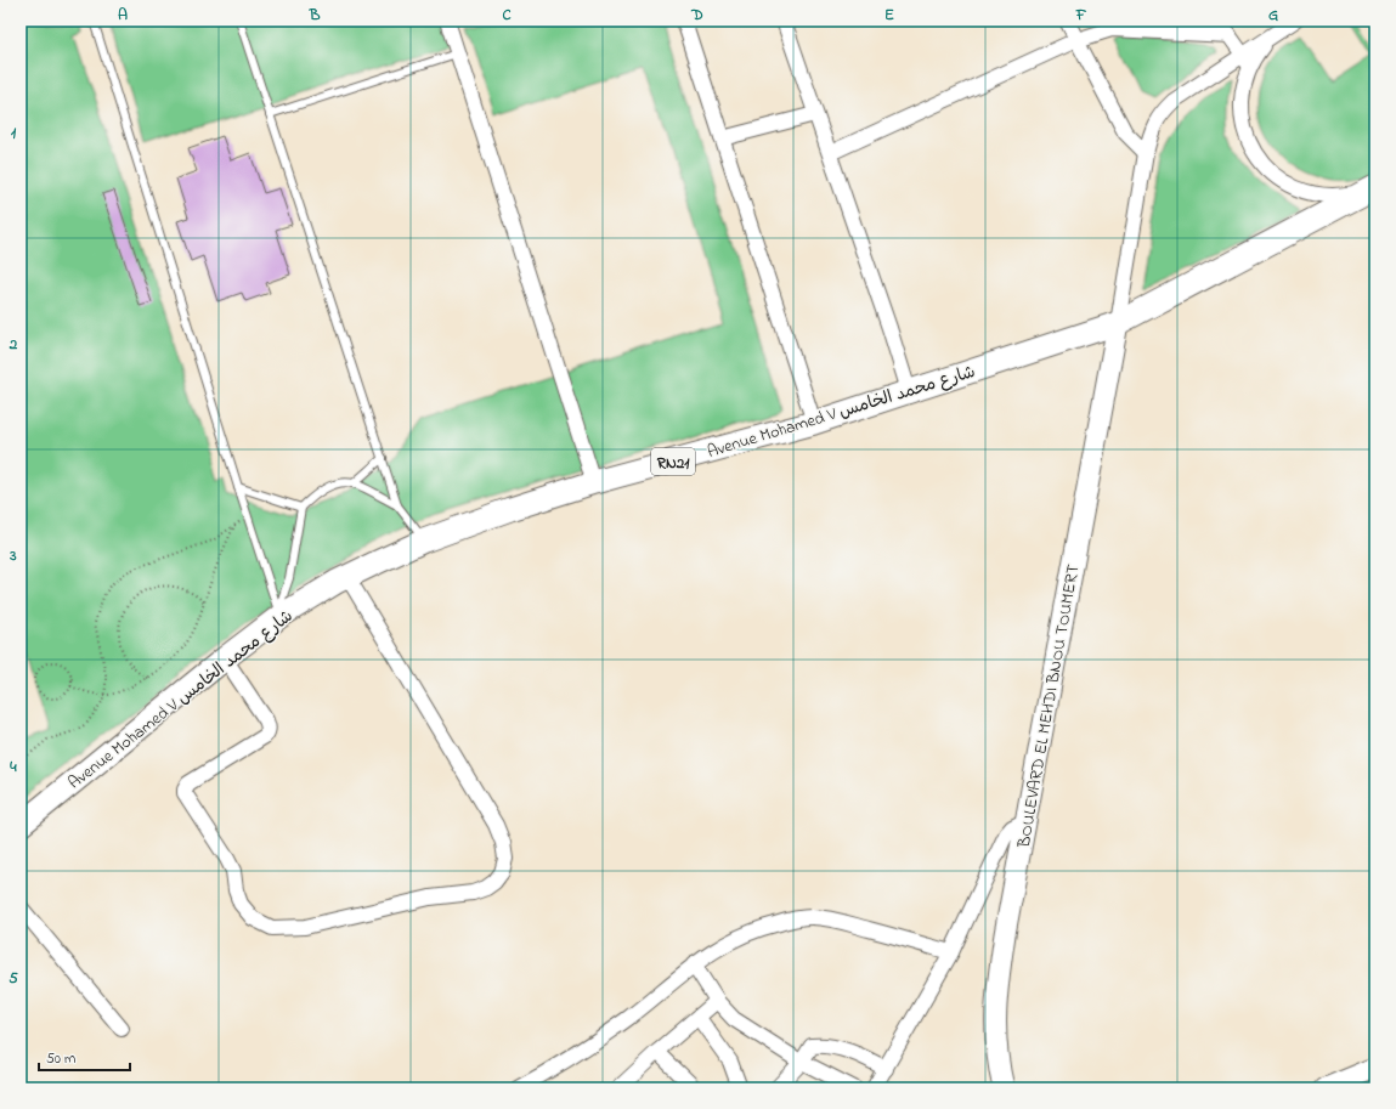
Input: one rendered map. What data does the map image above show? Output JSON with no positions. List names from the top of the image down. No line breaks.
{"streets":{"main road":["Avenue Mohamed V شارع محمد الخامس","RN21","BOULEVARD EL MEHDI BNOU TOUMERT"]},"crossings":[["Avenue Mohamed V شارع محمد الخامس","BOULEVARD EL MEHDI BNOU TOUMERT"]],"scale_bar":"50 m","grid":{"columns":["A","B","C","D","E","F","G"],"rows":["1","2","3","4","5"]}}
